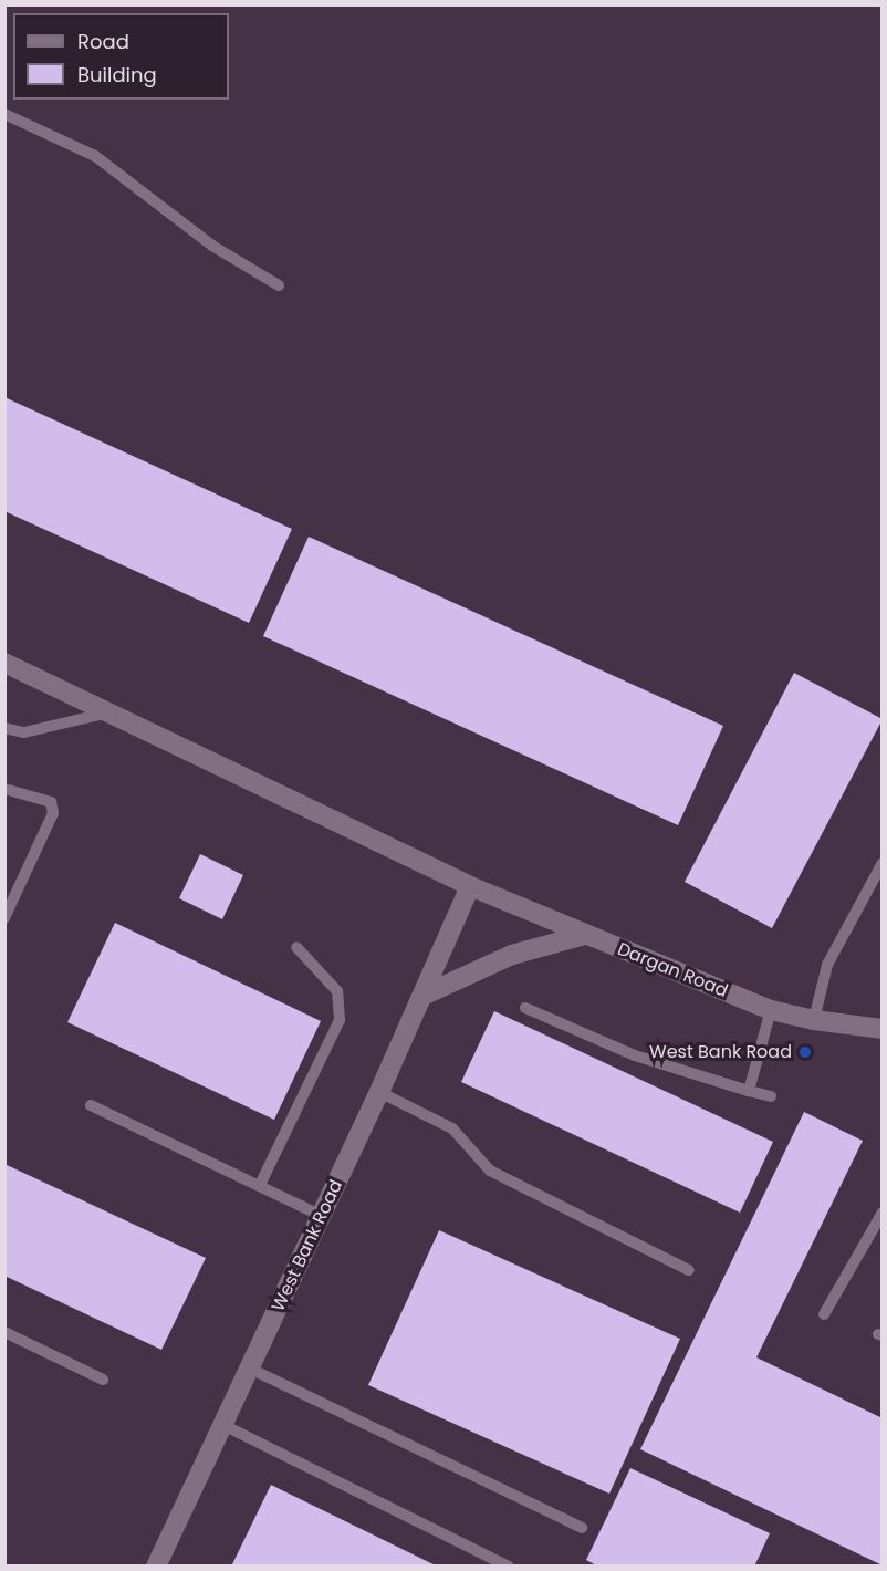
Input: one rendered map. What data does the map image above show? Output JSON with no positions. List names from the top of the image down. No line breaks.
{"streets":{"street":["Dargan Road","West Bank Road"]},"crossings":[["Dargan Road","West Bank Road"]],"places":["West Bank Road"],"legend":["Road","Building"]}
